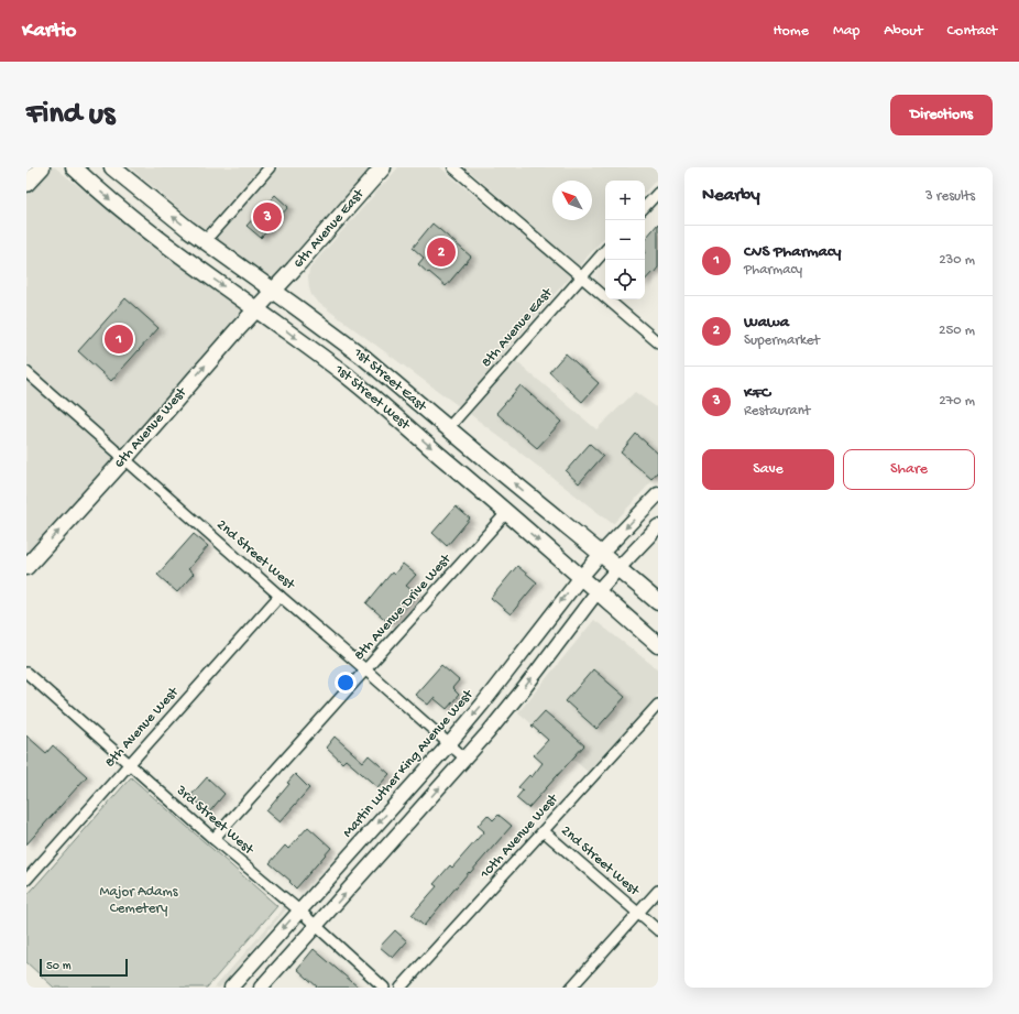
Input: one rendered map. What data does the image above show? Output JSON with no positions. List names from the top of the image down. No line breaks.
{"streets":{"main road":["6th Avenue East","1st Street East","1st Street West","6th Avenue West"],"street":["8th Avenue East","2nd Street West","8th Avenue Drive West","8th Avenue West","Martin Luther King Avenue West","3rd Street West","10th Avenue West"]},"crossings":[["6th Avenue East","1st Street East"],["6th Avenue East","6th Avenue West"],["8th Avenue East","1st Street East"],["1st Street East","6th Avenue West"],["1st Street East","Martin Luther King Avenue West"],["1st Street West","6th Avenue West"],["1st Street West","8th Avenue Drive West"],["1st Street West","Martin Luther King Avenue West"],["6th Avenue West","2nd Street West"],["2nd Street West","8th Avenue Drive West"],["2nd Street West","8th Avenue West"],["2nd Street West","Martin Luther King Avenue West"],["2nd Street West","10th Avenue West"],["8th Avenue Drive West","3rd Street West"],["8th Avenue West","3rd Street West"],["Martin Luther King Avenue West","3rd Street West"]],"one_way":["1st Street East","1st Street West","6th Avenue West"],"parks":["Major Adams Cemetery"],"scale_bar":"50 m","north":"top left","page":{"header":"Kartio","nav":["Home","Map","About","Contact"],"buttons":["Directions",["Save","Share"]],"title":"Find us","heading":["Nearby","3 results"],"map_buttons":["+","−"],"pins":["3","2","1"],"list":[{"mark":"1","name":"CVS Pharmacy","note":"Pharmacy","value":"230 m"},{"mark":"2","name":"Wawa","note":"Supermarket","value":"250 m"},{"mark":"3","name":"KFC","note":"Restaurant","value":"270 m"}],"scale":"50 m"}}
